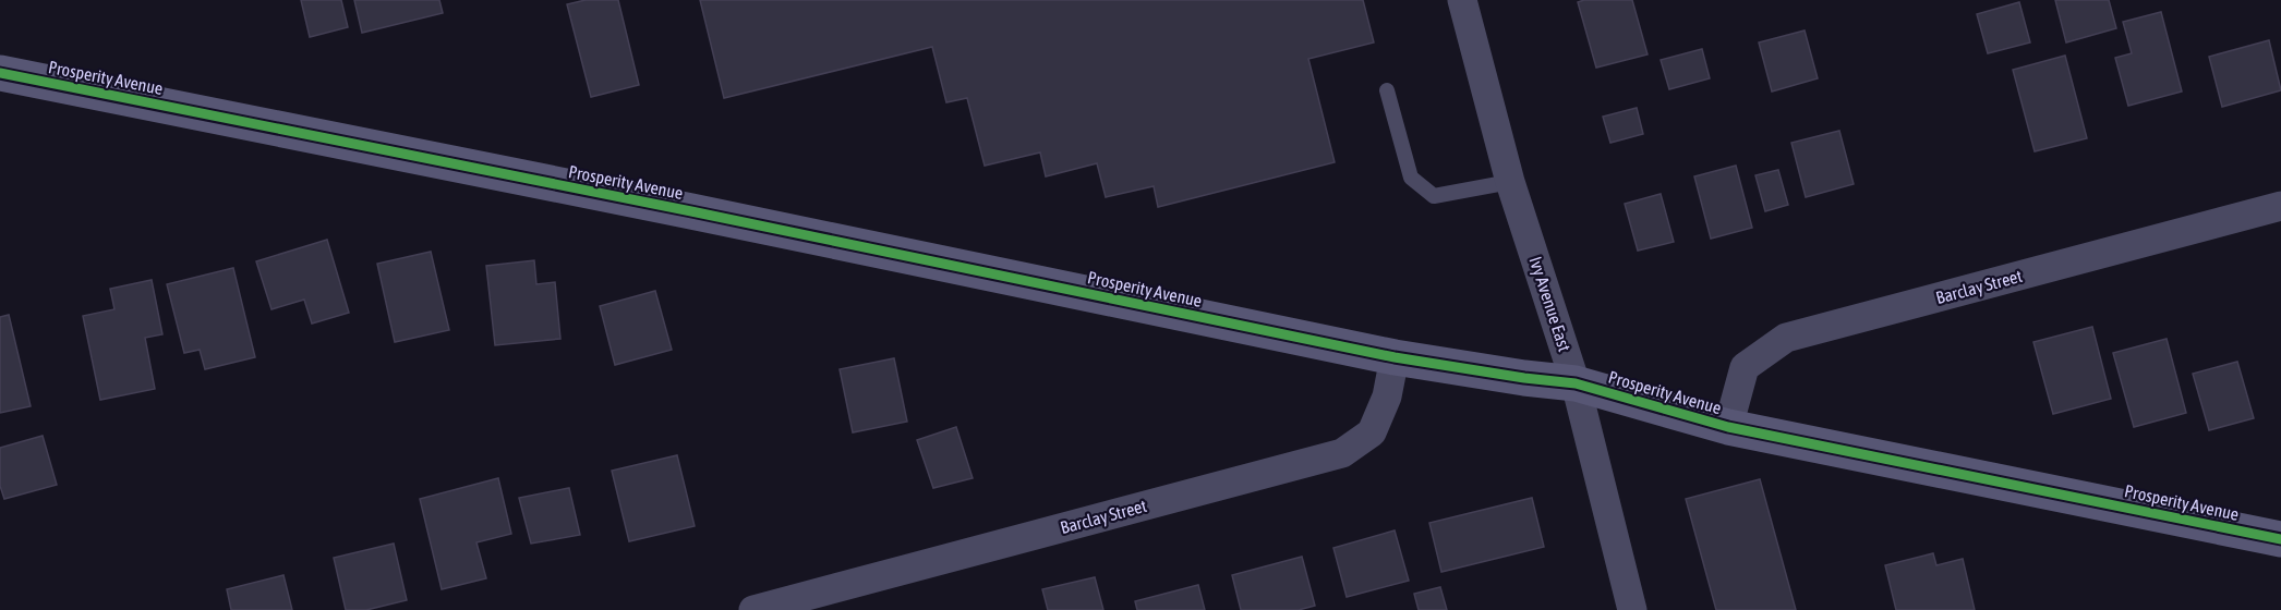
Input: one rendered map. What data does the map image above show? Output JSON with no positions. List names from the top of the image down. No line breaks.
{"streets":{"street":["Prosperity Avenue","Barclay Street","Ivy Avenue East"]},"crossings":[["Prosperity Avenue","Barclay Street"],["Prosperity Avenue","Ivy Avenue East"]]}
